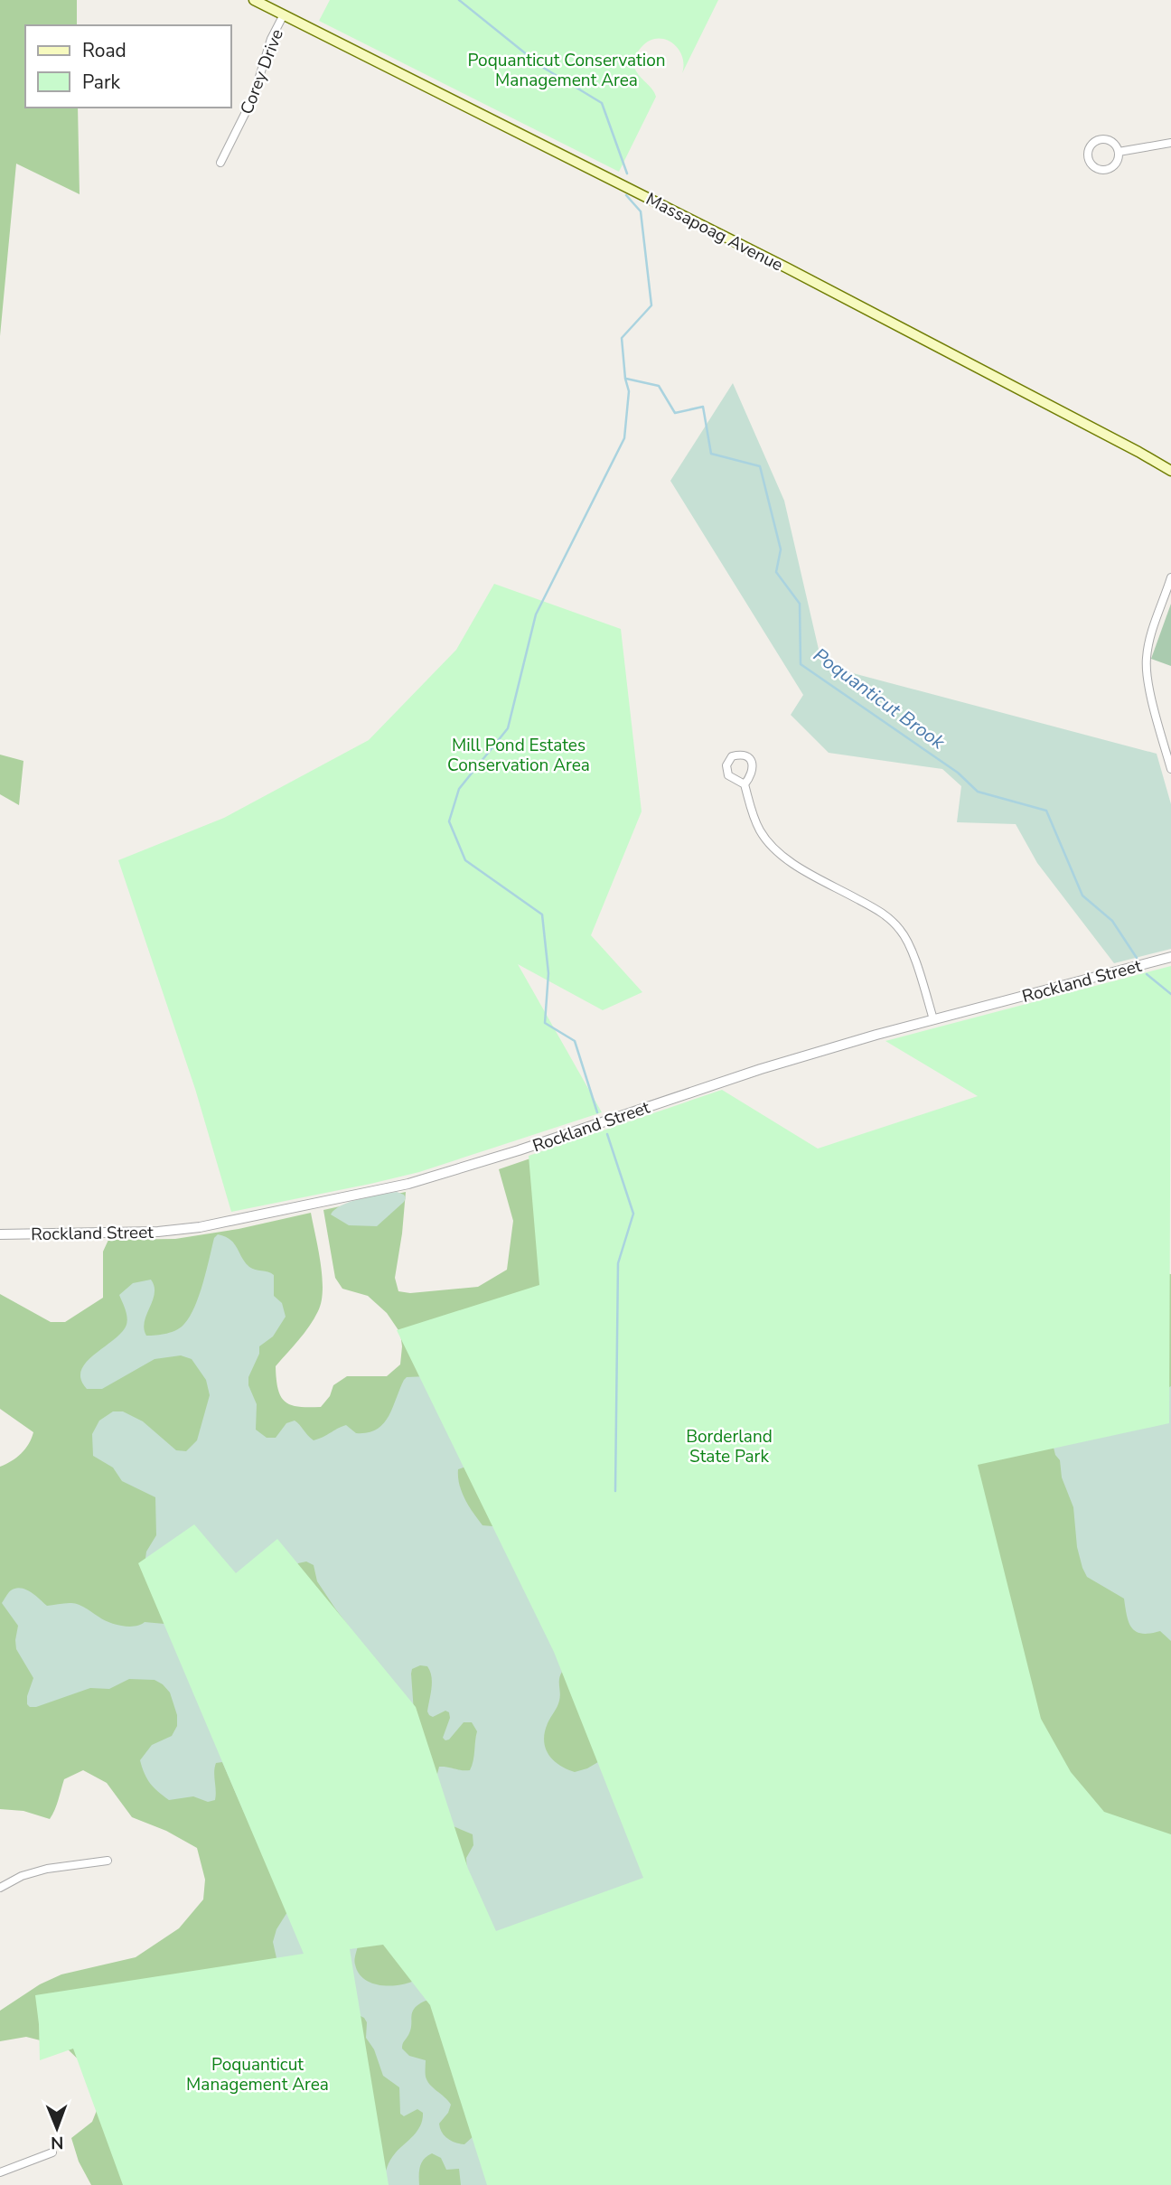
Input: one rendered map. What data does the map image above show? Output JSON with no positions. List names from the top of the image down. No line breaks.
{"streets":{"main road":["Massapoag Avenue"],"street":["Corey Drive","Rockland Street"]},"crossings":[["Corey Drive","Massapoag Avenue"]],"water":["Poquanticut Brook"],"parks":["Poquanticut Conservation Management Area","Mill Pond Estates Conservation Area","Borderland State Park","Poquanticut Management Area"],"legend":["Road","Park"],"north":"bottom"}
